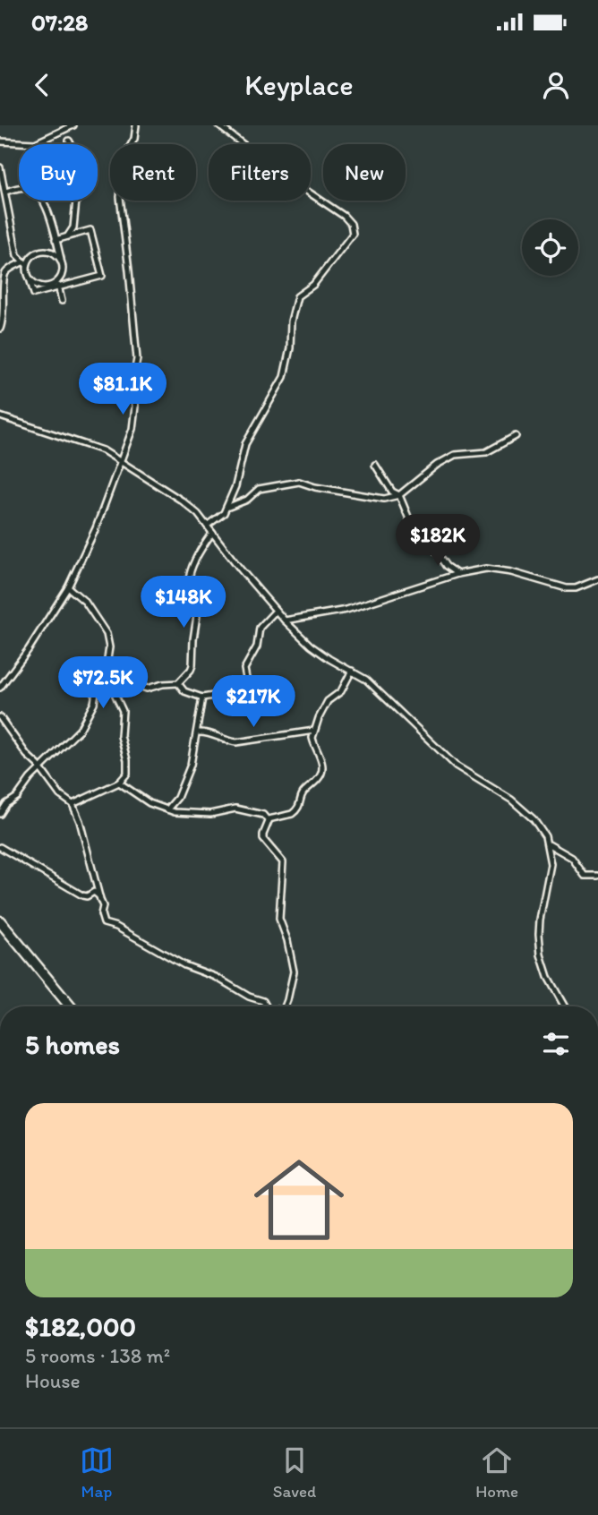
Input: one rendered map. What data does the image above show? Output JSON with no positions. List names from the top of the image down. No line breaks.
{"page":{"status":"07:28","header":"Keyplace","chip":["Buy","Rent","Filters","New"],"price":["$81.1K","$182K","$148K","$72.5K","$217K"],"heading":"5 homes","list":[{"name":"$182,000","note":"5 rooms · 138 m² · House"}],"tabs":["Map","Saved","Home"]}}
